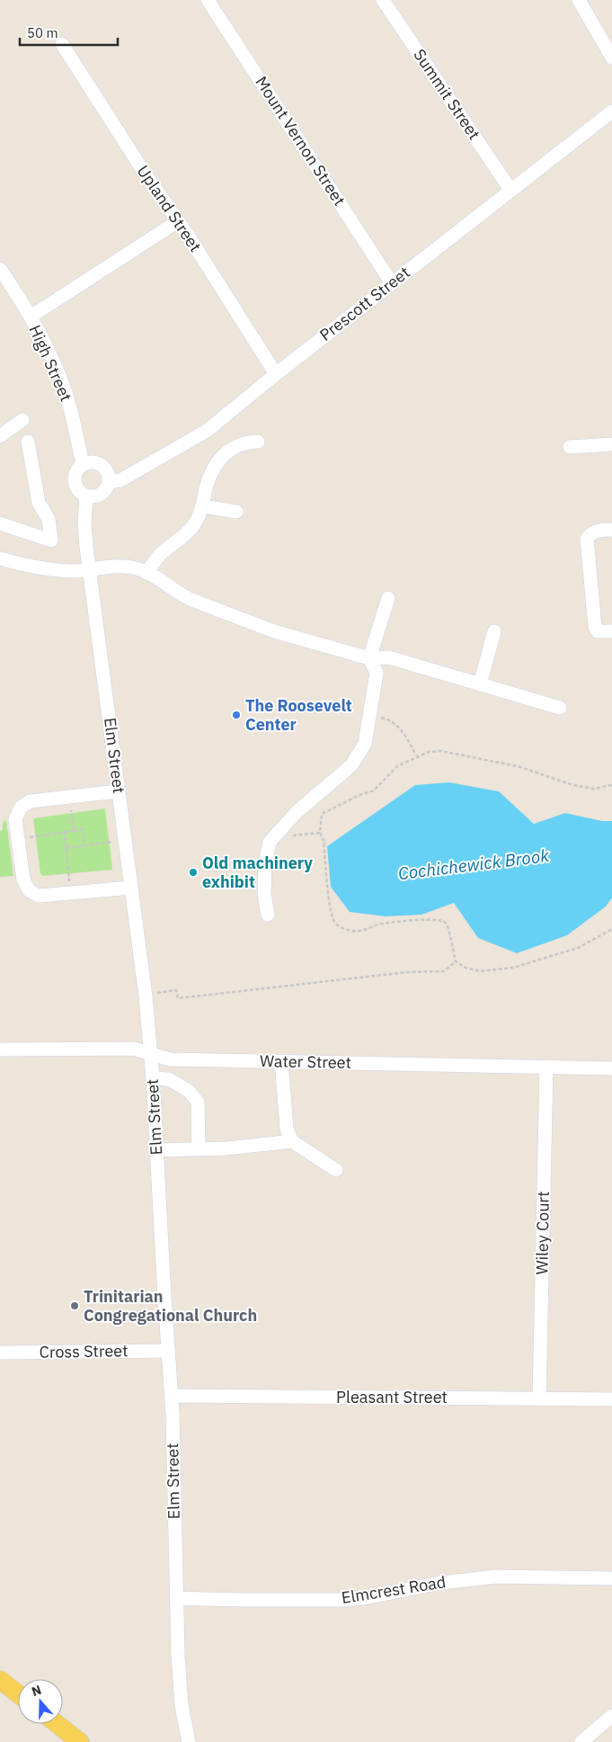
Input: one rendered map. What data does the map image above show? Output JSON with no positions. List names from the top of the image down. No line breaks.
{"streets":{"street":["Summit Street","Mount Vernon Street","Upland Street","Prescott Street","High Street","Elm Street","Water Street","Wiley Court","Cross Street","Pleasant Street","Elmcrest Road"]},"crossings":[["Summit Street","Prescott Street"],["Mount Vernon Street","Prescott Street"],["Upland Street","Prescott Street"],["Prescott Street","High Street"],["Prescott Street","Elm Street"],["High Street","Elm Street"],["Elm Street","Water Street"],["Elm Street","Cross Street"],["Elm Street","Pleasant Street"],["Elm Street","Elmcrest Road"],["Water Street","Wiley Court"],["Wiley Court","Pleasant Street"]],"water":["Cochichewick Brook"],"places":["The Roosevelt Center","Old machinery exhibit","Trinitarian Congregational Church"],"scale_bar":"50 m","north":"top"}
